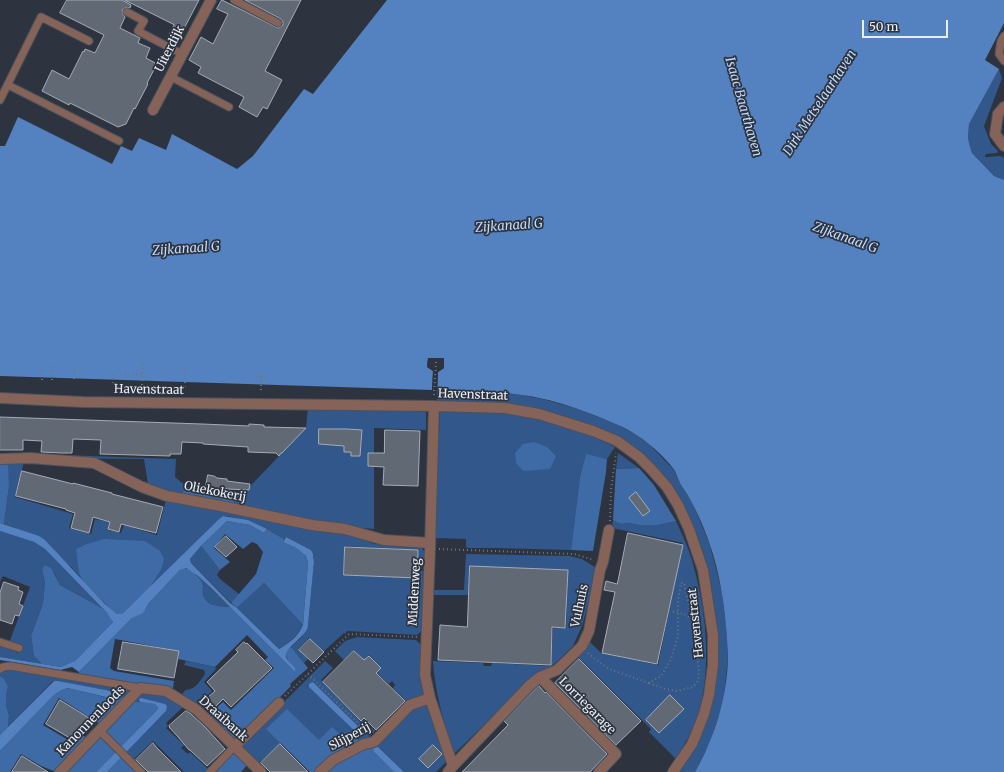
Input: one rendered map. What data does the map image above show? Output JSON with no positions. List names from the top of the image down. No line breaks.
{"streets":{"street":["Uiterdijk","Havenstraat","Oliekokerij","Middenweg","Vulhuis","Lorriegarage","Draaibank","Kanonnenloods","Slijperij"]},"crossings":[["Havenstraat","Middenweg"],["Oliekokerij","Middenweg"],["Middenweg","Vulhuis"],["Middenweg","Slijperij"],["Vulhuis","Lorriegarage"],["Draaibank","Kanonnenloods"]],"water":["Dirk Metselaarhaven","Isaac Baarthaven","Zijkanaal G"],"scale_bar":"50 m"}
